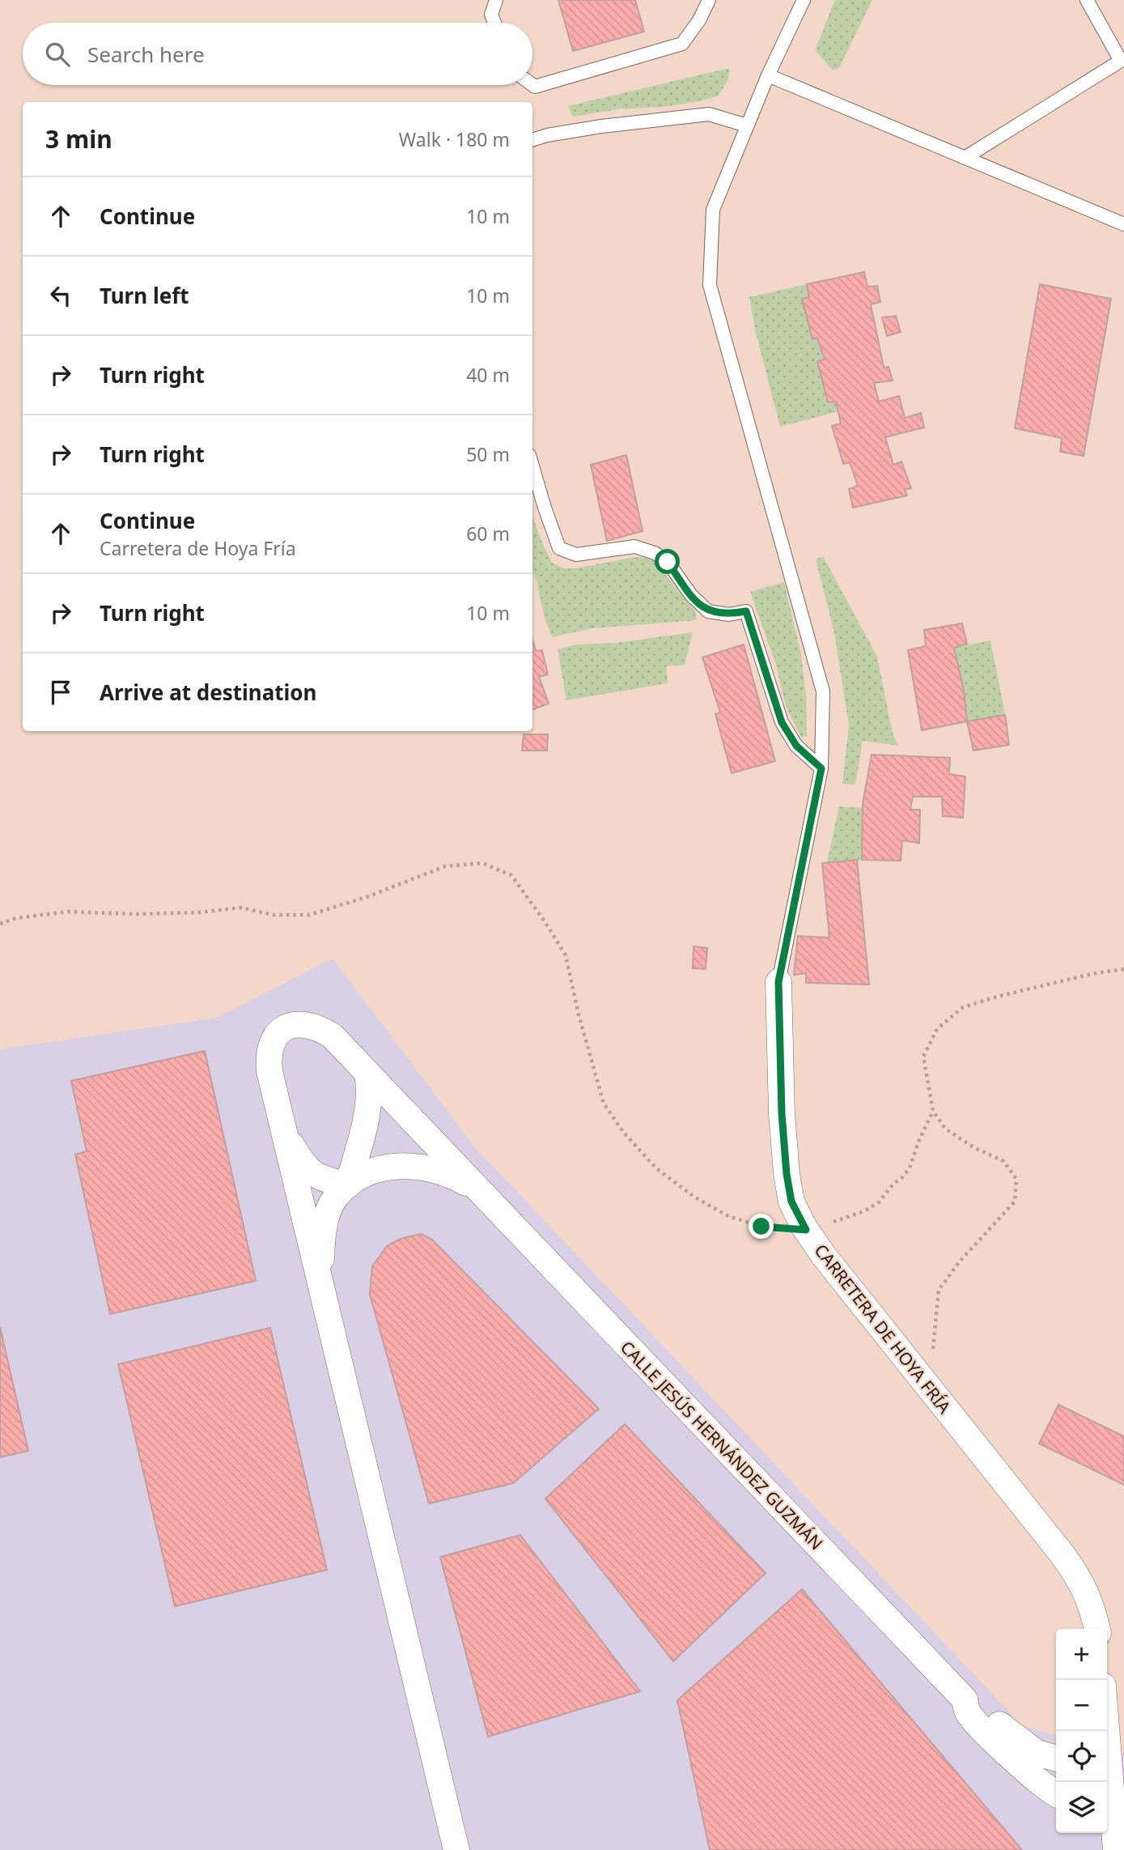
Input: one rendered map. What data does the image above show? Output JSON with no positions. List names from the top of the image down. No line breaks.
{"streets":{"street":["CARRETERA DE HOYA FRÍA","CALLE JESÚS HERNÁNDEZ GUZMÁN"]},"page":{"search":"Search here","heading":["3 min","Walk · 180 m"],"list":[["Continue","10 m"],["Turn left","10 m"],["Turn right","40 m"],["Turn right","50 m"],["Continue","Carretera de Hoya Fría","60 m"],["Turn right","10 m"],"Arrive at destination"],"map_buttons":["+","−"]}}
